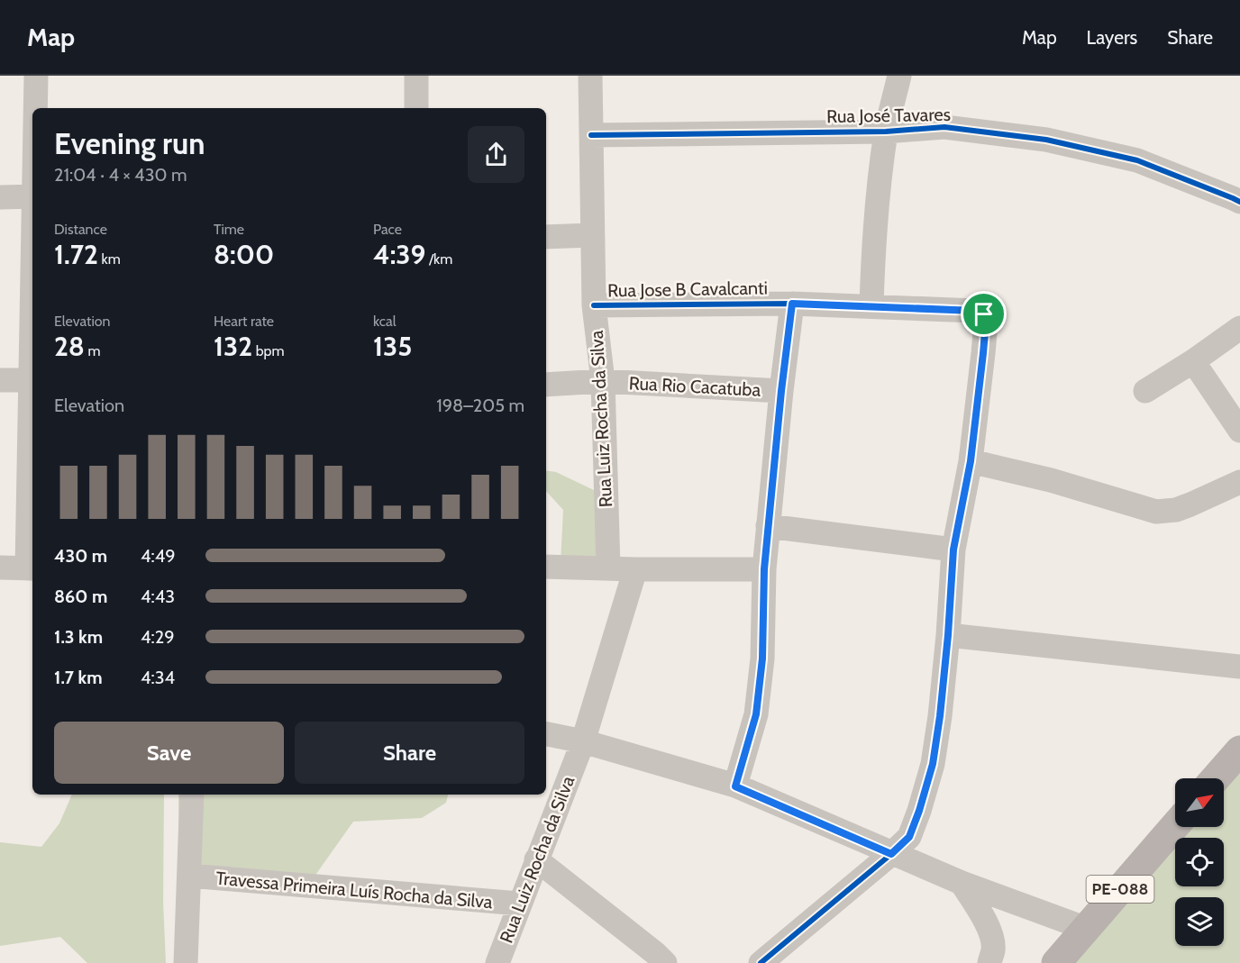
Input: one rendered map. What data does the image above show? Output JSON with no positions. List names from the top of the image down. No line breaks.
{"streets":{"main road":["PE-088"],"street":["Rua José Tavares","Rua Jose B Cavalcanti","Rua Rio Cacatuba","Rua Luiz Rocha da Silva","Travessa Primeira Luís Rocha da Silva"]},"crossings":[["Rua José Tavares","Rua Luiz Rocha da Silva"],["Rua Jose B Cavalcanti","Rua Luiz Rocha da Silva"],["Rua Rio Cacatuba","Rua Luiz Rocha da Silva"],["Rua Luiz Rocha da Silva","Travessa Primeira Luís Rocha da Silva"]],"north":"top right","page":{"header":"Map","nav":["Map","Layers","Share"],"heading":["Evening run","21:04 · 4 × 430 m"],"stats":[["Distance","1.72 km"],["Time","8:00"],["Pace","4:39 /km"],["Elevation","28 m"],["Heart rate","132 bpm"],["kcal","135"]],"chart":["Elevation","198–205 m"],"list":[{"name":"430 m","note":"4:49"},{"name":"860 m","note":"4:43"},{"name":"1.3 km","note":"4:29"},{"name":"1.7 km","note":"4:34"}],"buttons":["Save","Share"]}}
